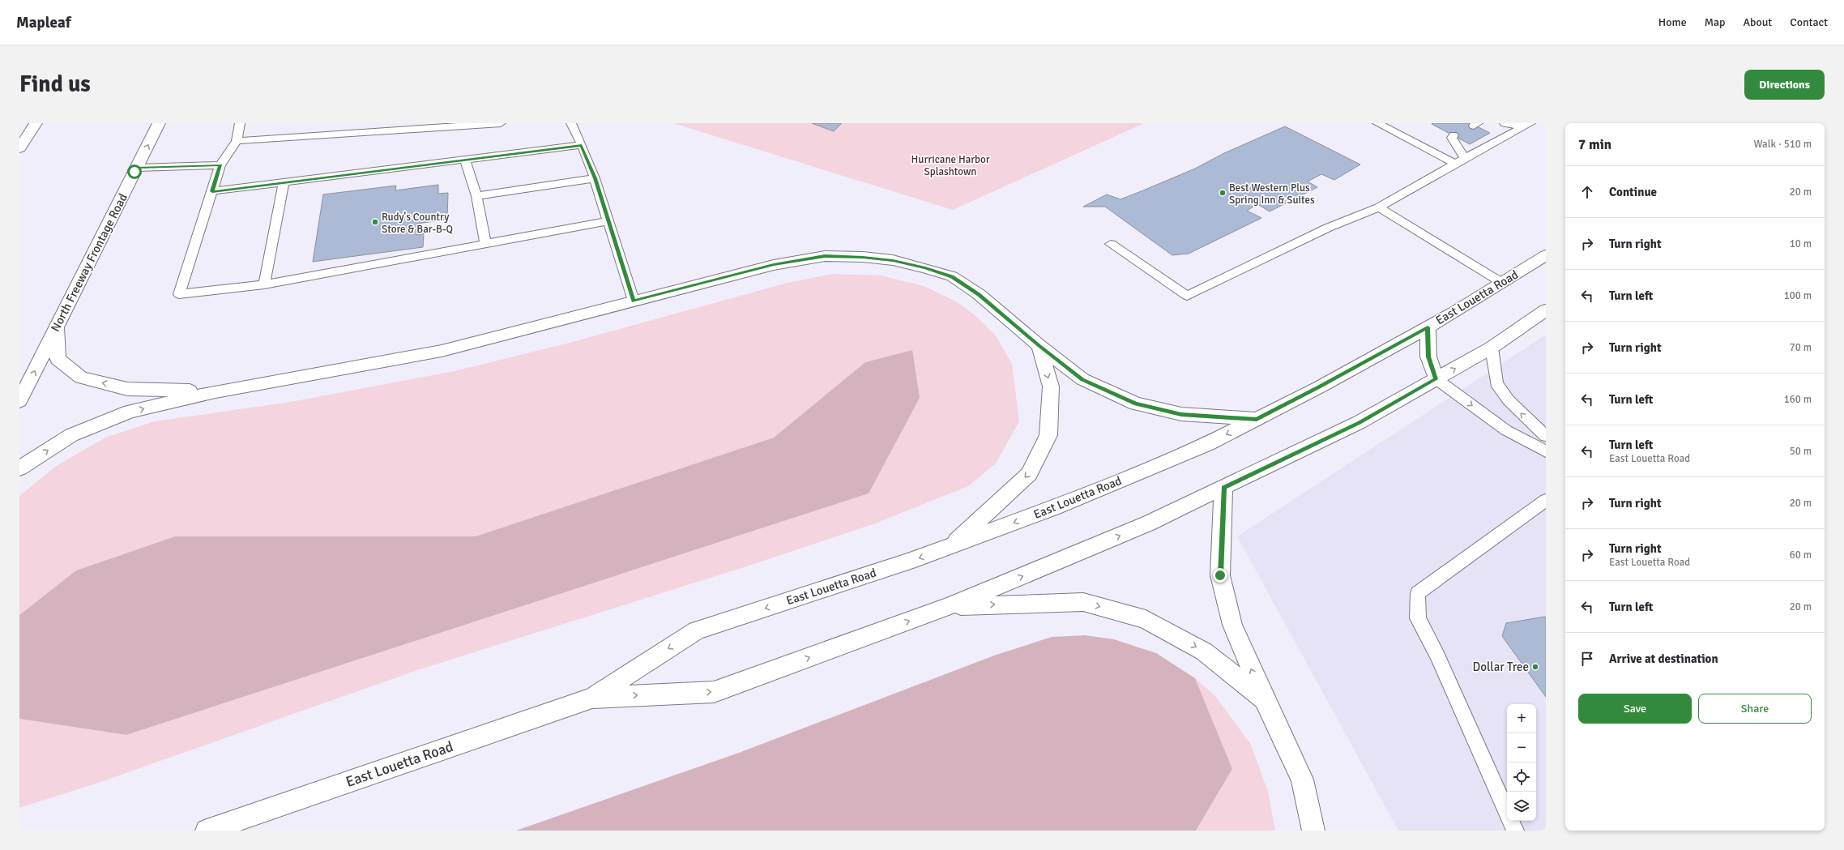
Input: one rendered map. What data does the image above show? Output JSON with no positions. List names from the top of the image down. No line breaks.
{"streets":{"main road":["North Freeway Frontage Road","East Louetta Road"]},"one_way":["North Freeway Frontage Road"],"parks":["Hurricane Harbor Splashtown"],"places":["Best Western Plus Spring Inn & Suites","Rudy's Country Store & Bar-B-Q","Dollar Tree"],"page":{"header":"Mapleaf","nav":["Home","Map","About","Contact"],"buttons":["Directions",["Save","Share"]],"title":"Find us","heading":["7 min","Walk · 510 m"],"list":[["Continue","20 m"],["Turn right","10 m"],["Turn left","100 m"],["Turn right","70 m"],["Turn left","160 m"],["Turn left","East Louetta Road","50 m"],["Turn right","20 m"],["Turn right","East Louetta Road","60 m"],["Turn left","20 m"],"Arrive at destination"],"map_buttons":["+","−"]}}
